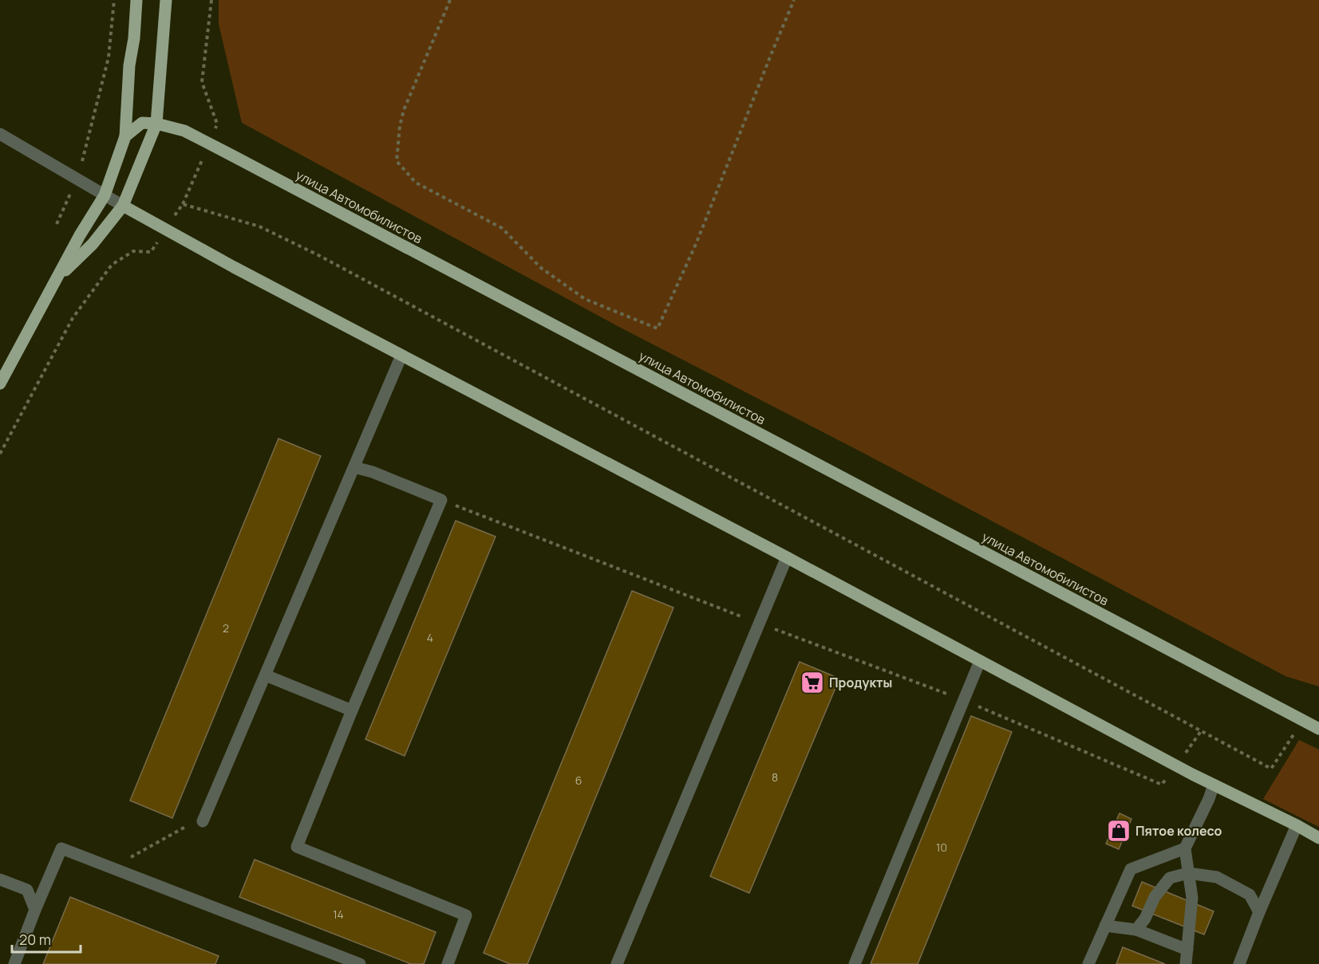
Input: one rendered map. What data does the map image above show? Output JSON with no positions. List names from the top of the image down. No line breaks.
{"streets":{"main road":["улица Автомобилистов"]},"places":{"supermarket":["Продукты"],"shop":["Пятое колесо"]},"house_numbers":["2","4","8","6","10","14"],"scale_bar":"20 m"}
